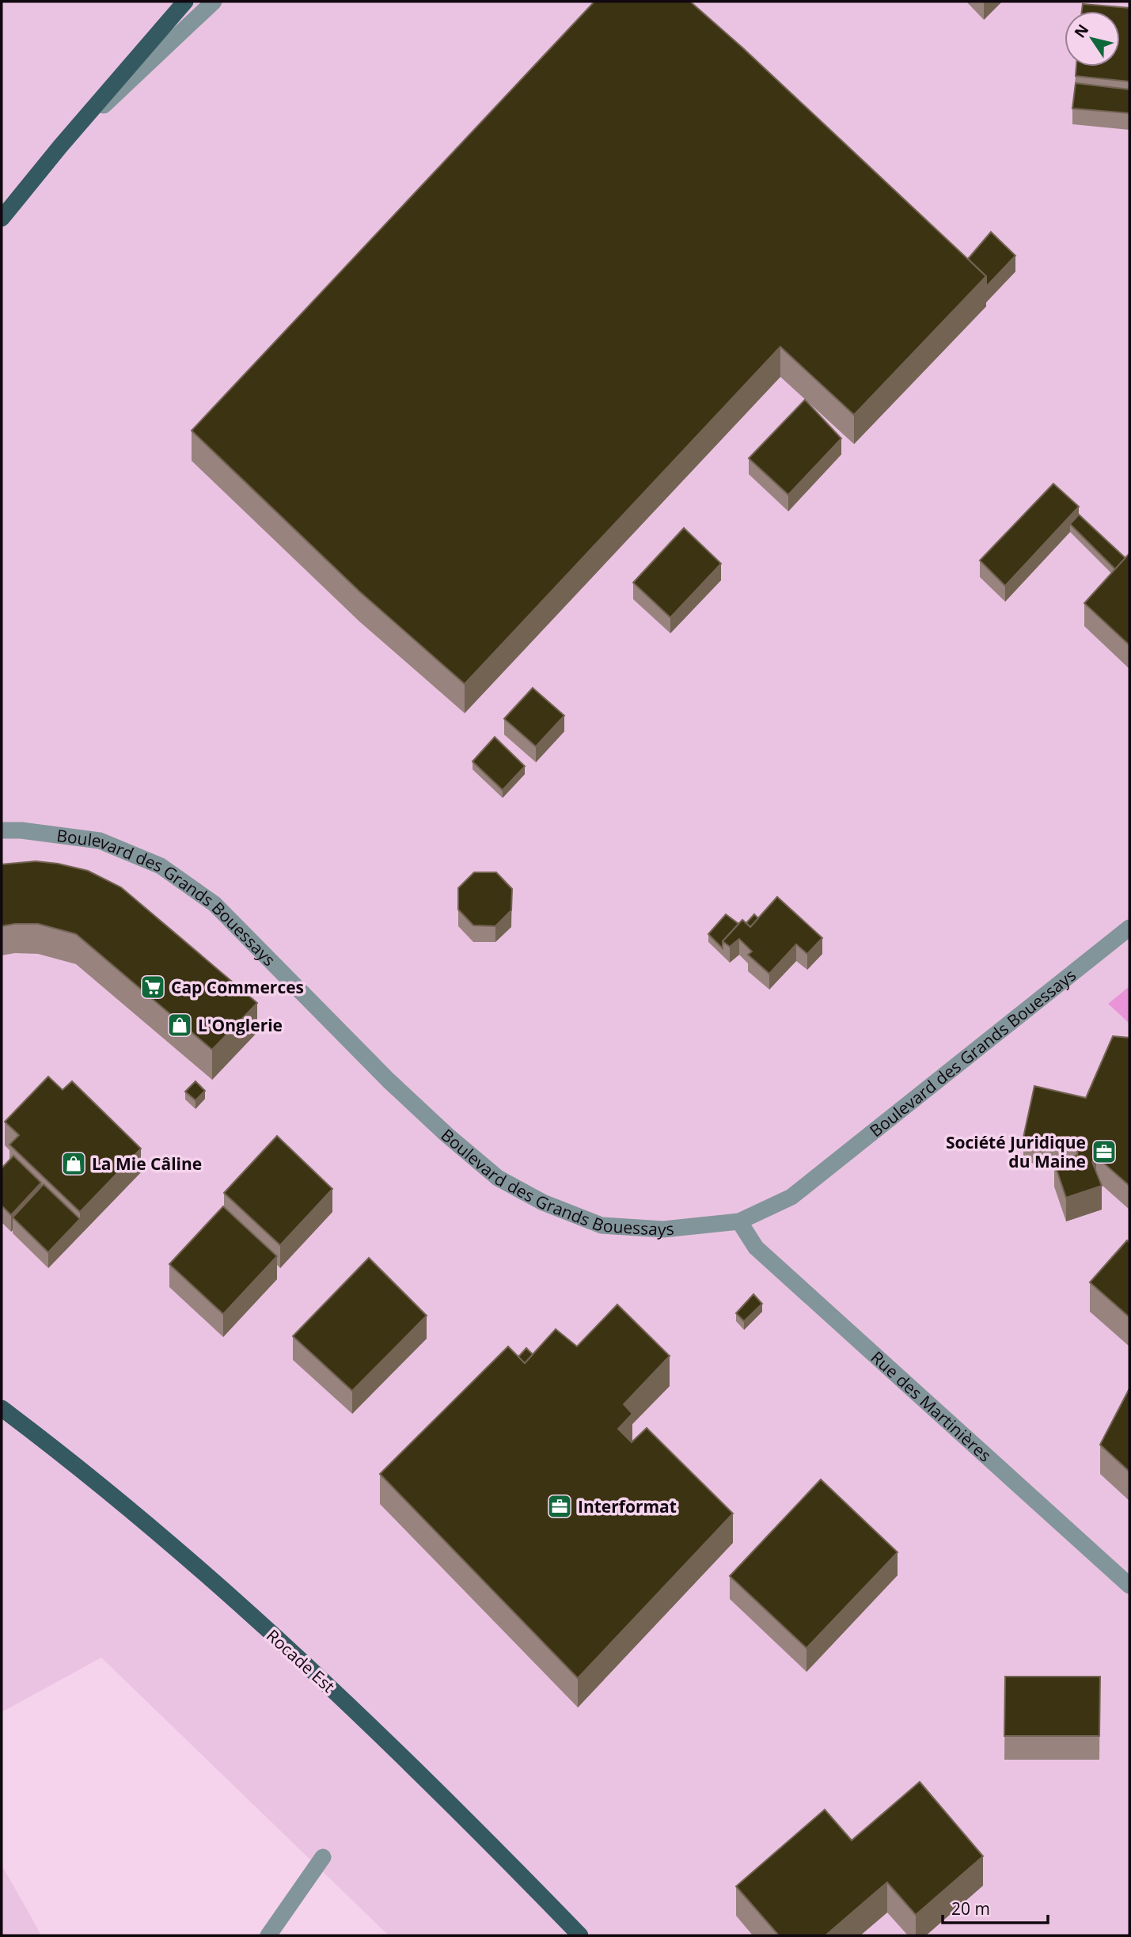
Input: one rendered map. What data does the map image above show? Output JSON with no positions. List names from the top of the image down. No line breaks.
{"streets":{"main road":["Rocade Est"],"street":["Boulevard des Grands Bouessays","Rue des Martinières"]},"crossings":[["Boulevard des Grands Bouessays","Rue des Martinières"]],"places":{"supermarket":["Cap Commerces"],"shop":["L'Onglerie","La Mie Câline"],"office":["Société Juridique du Maine","Interformat"]},"scale_bar":"20 m","north":"top left"}
